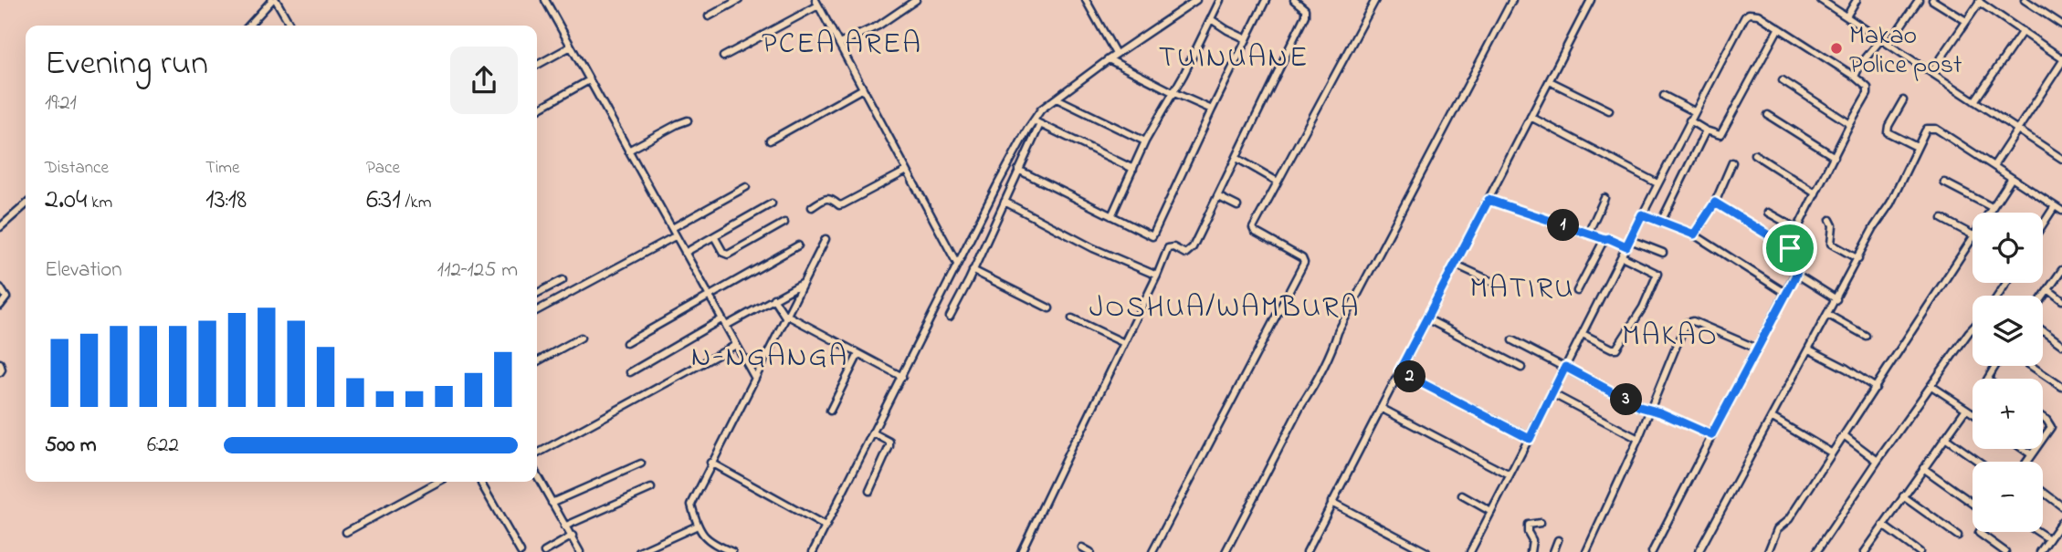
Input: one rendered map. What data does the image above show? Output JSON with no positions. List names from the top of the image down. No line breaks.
{"districts":["PCEA AREA","TUINUANE","MATIRU","JOSHUA/WAMBURA","MAKAO","N-NGANGA"],"places":["Makao Police post"],"page":{"heading":["Evening run","19:21"],"stats":[["Distance","2.04 km"],["Time","13:18"],["Pace","6:31 /km"]],"pins":["1","2","3"],"map_buttons":["+","−"],"chart":["Elevation","112–125 m"],"list":[{"name":"500 m","note":"6:22"}]}}
